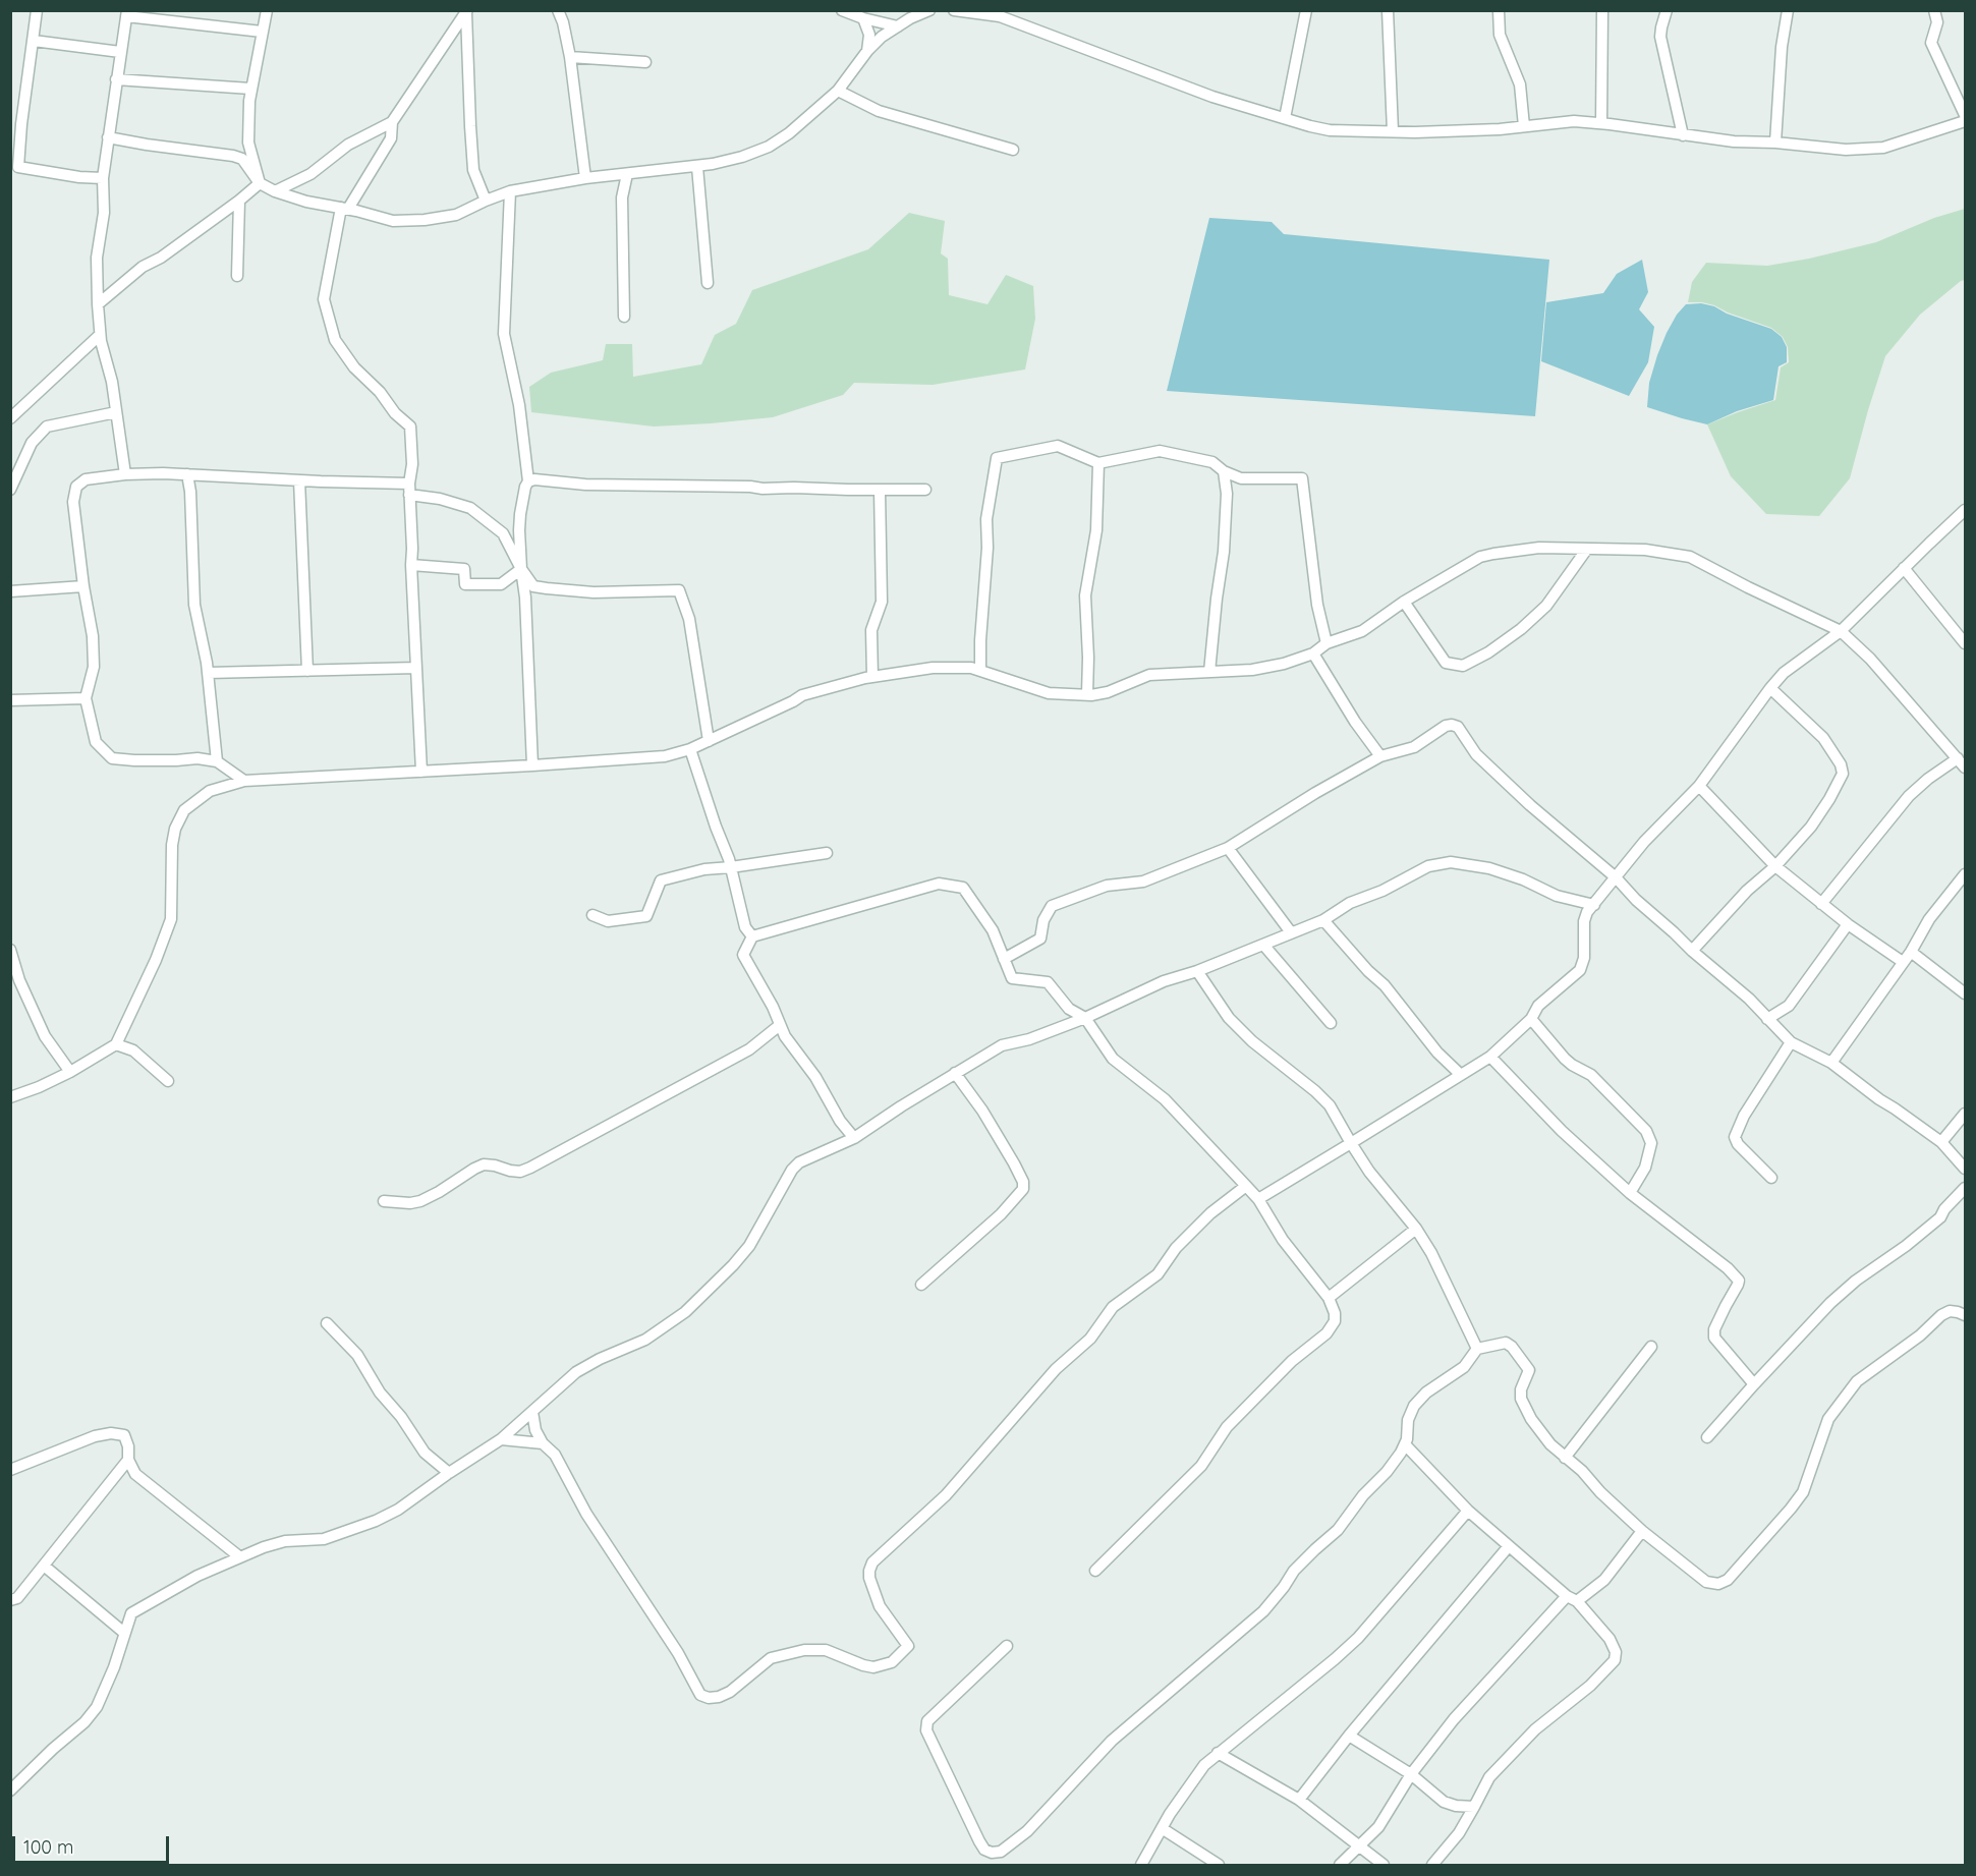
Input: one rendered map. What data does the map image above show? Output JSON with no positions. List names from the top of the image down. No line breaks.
{"scale_bar":"100 m"}
